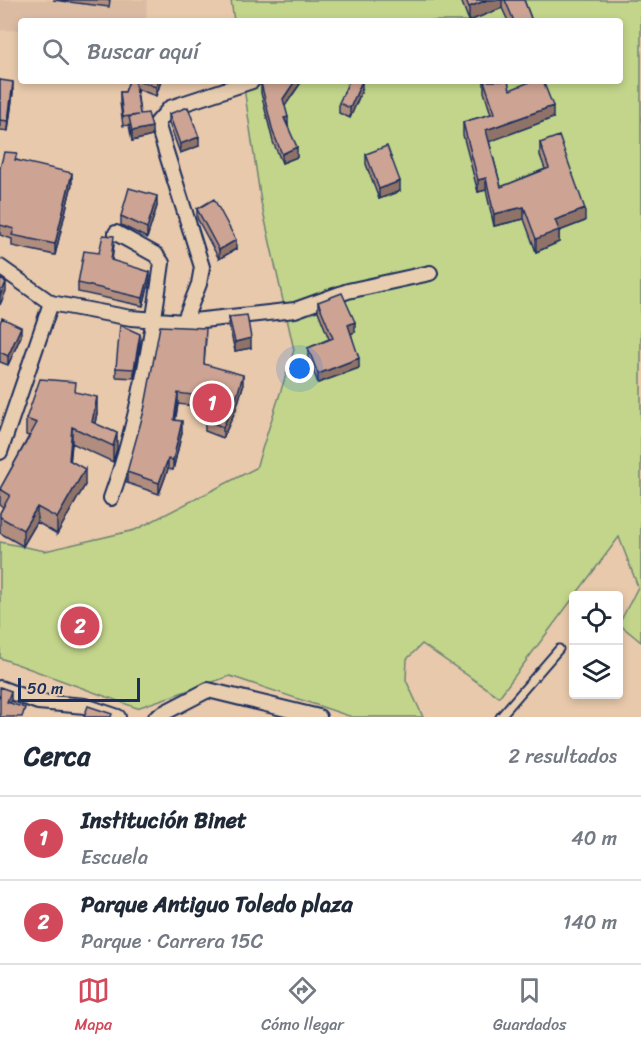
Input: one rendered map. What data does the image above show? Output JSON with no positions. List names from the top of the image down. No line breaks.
{"scale_bar":"50 m","page":{"search":"Buscar aquí","pins":["1","2"],"scale":"50 m","heading":["Cerca","2 resultados"],"list":[{"mark":"1","name":"Institución Binet","note":"Escuela","value":"40 m"},{"mark":"2","name":"Parque Antiguo Toledo plaza","note":"Parque · Carrera 15C","value":"140 m"}],"nav":["Mapa","Cómo llegar","Guardados"]}}
